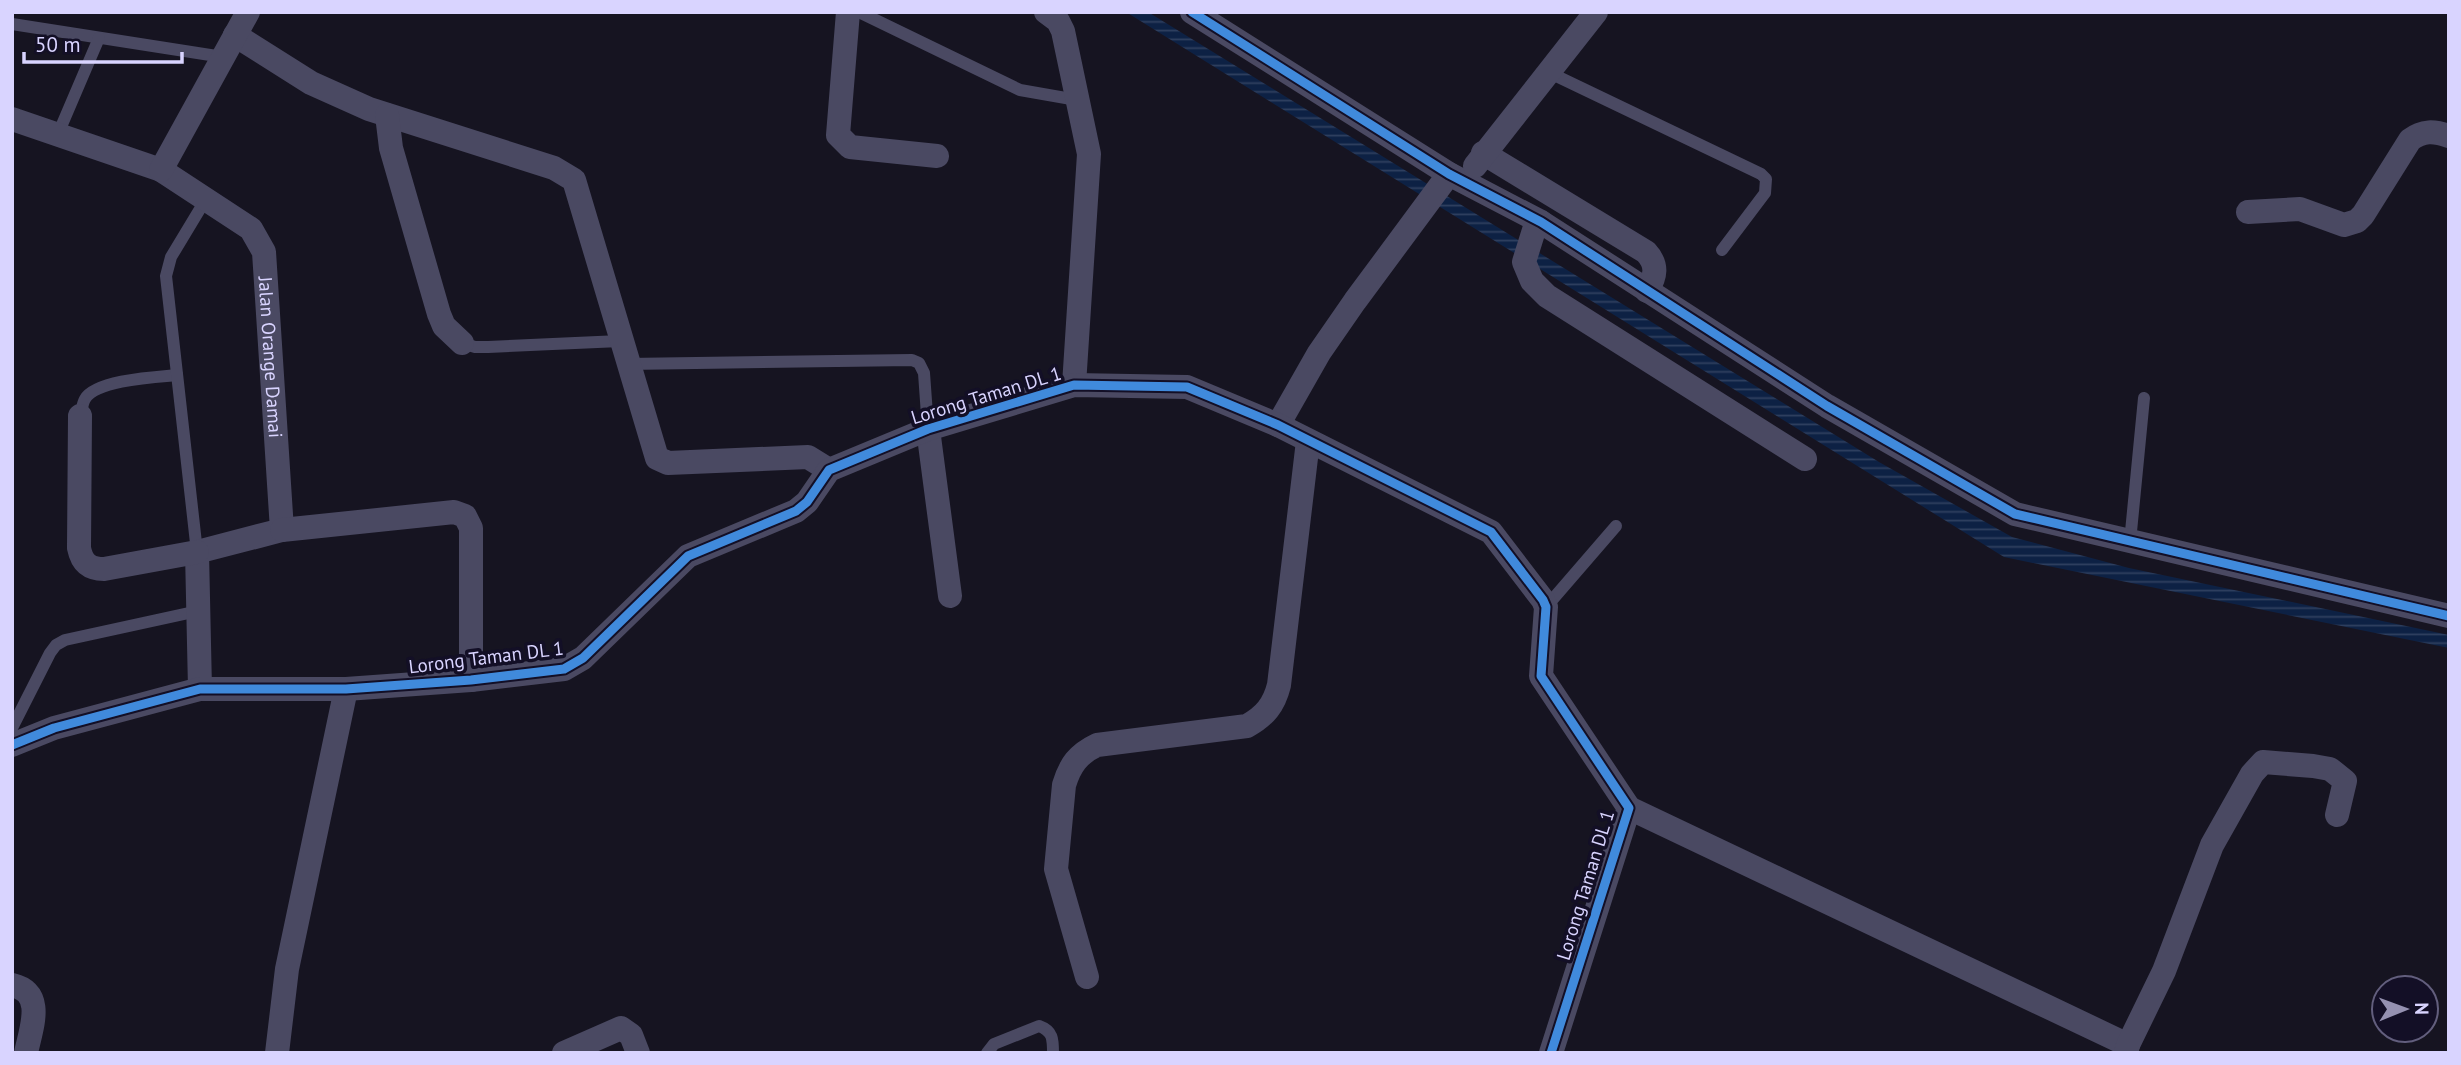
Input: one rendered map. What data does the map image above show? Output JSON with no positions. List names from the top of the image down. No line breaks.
{"streets":{"street":["Jalan Orange Damai","Lorong Taman DL 1"]},"scale_bar":"50 m","north":"right"}
